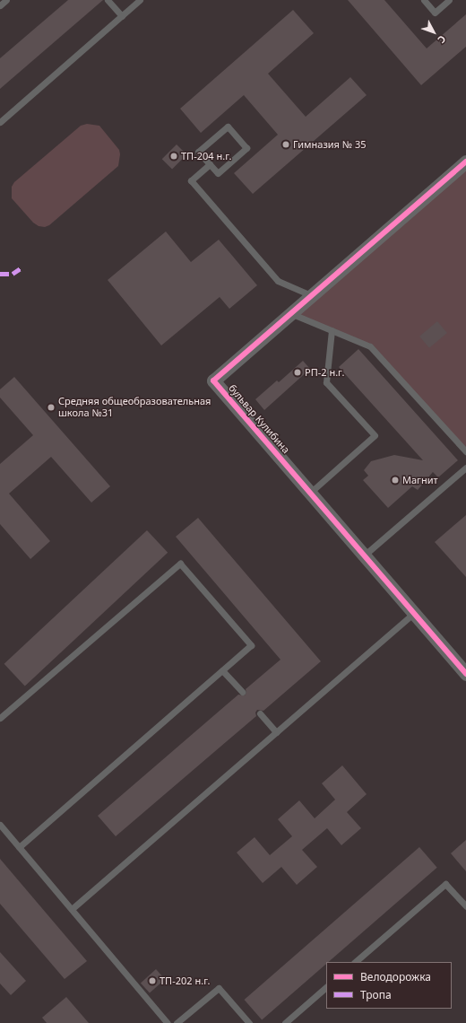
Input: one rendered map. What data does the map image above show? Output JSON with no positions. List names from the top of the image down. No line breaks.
{"streets":{"street":["бульвар Кулибина"]},"places":["Гимназия № 35","ТП-204 н.г.","РП-2 н.г.","Средняя общеобразовательная школа №31","Магнит","ТП-202 н.г."],"legend":["Велодорожка","Тропа"],"north":"bottom right"}
